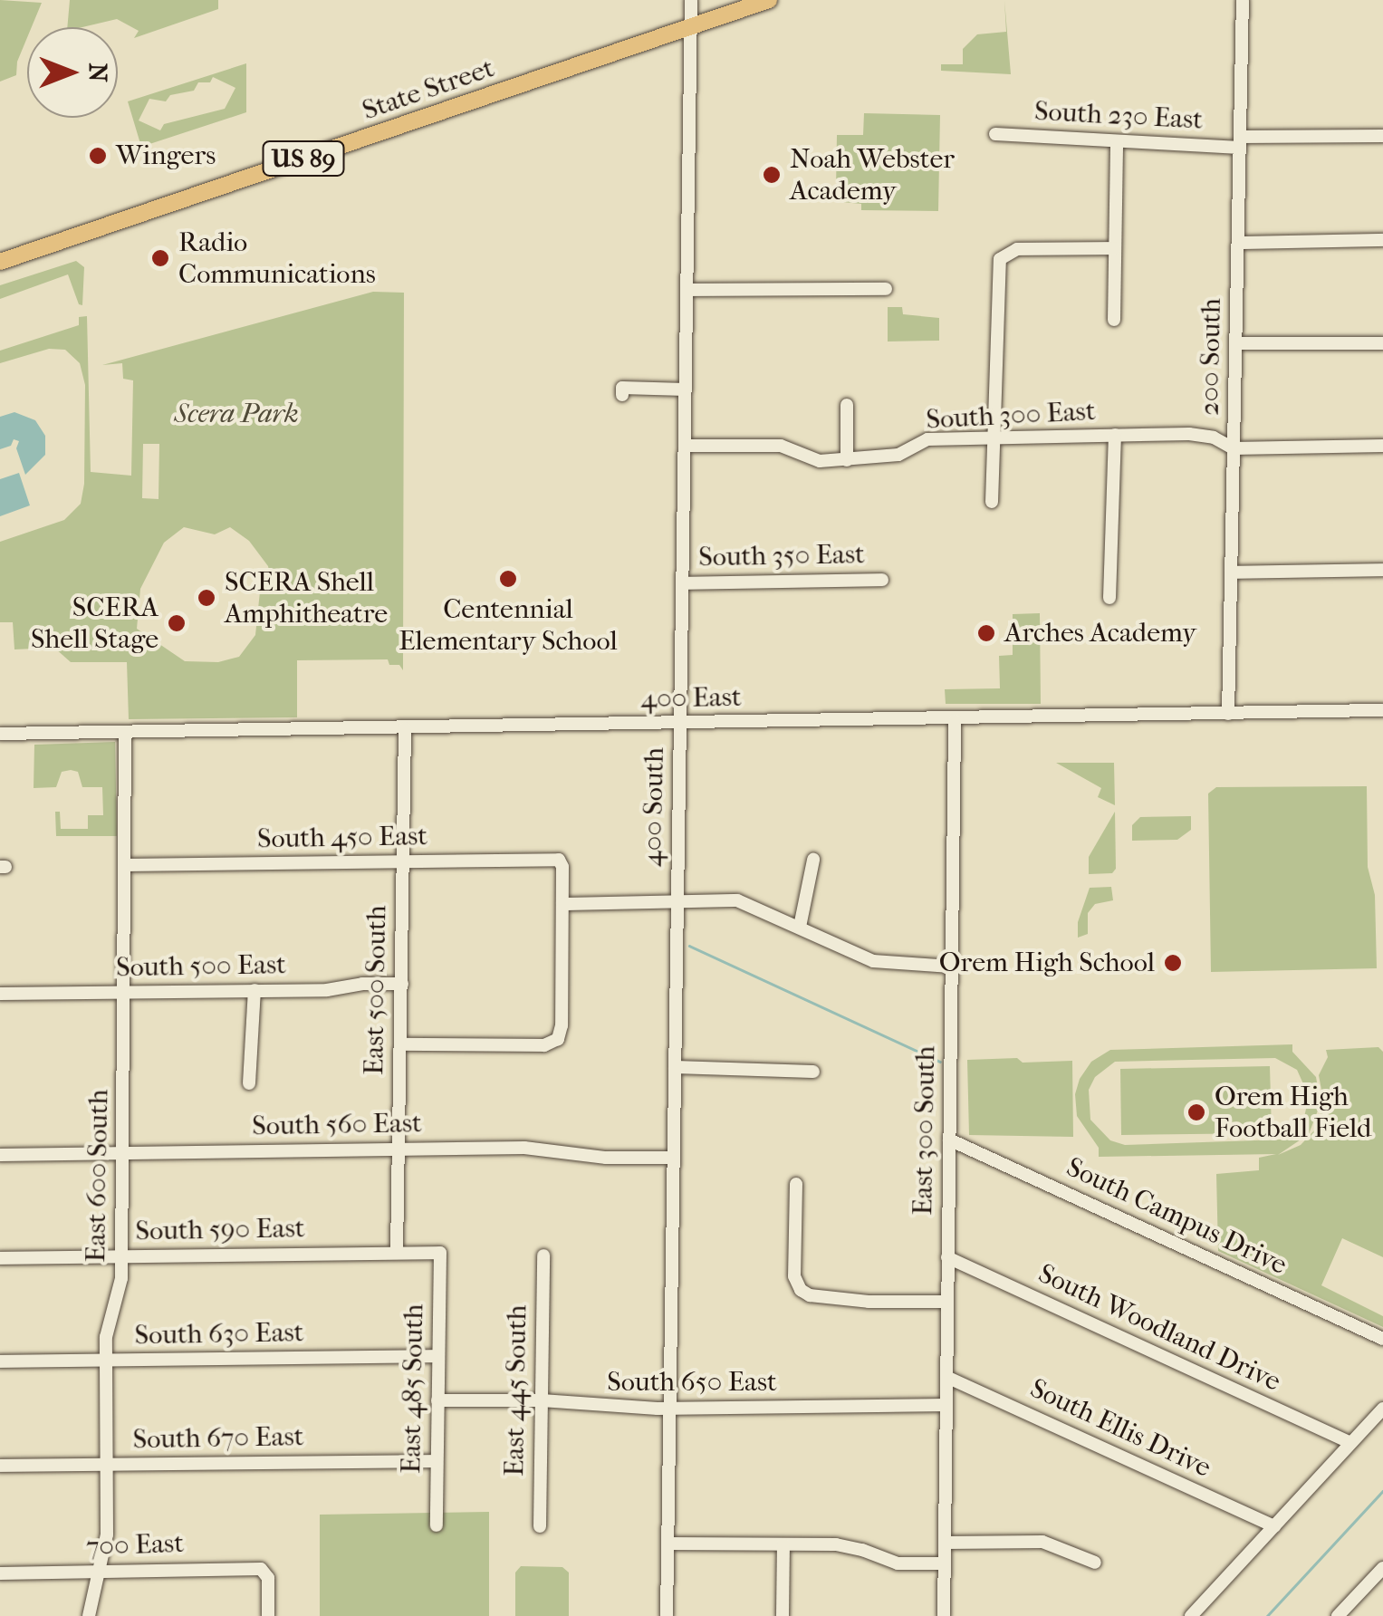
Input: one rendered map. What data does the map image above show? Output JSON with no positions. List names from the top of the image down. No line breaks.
{"streets":{"main road":["State Street","US 89"],"street":["South 230 East","200 South","South 300 East","South 350 East","400 East","400 South","South 450 East","South 500 East","East 500 South","South 560 East","East 300 South","East 600 South","South Campus Drive","South 590 East","South Woodland Drive","South 630 East","South 650 East","East 485 South","East 445 South","South Ellis Drive","South 670 East","700 East"]},"crossings":[["State Street","400 South"],["South 230 East","200 South"],["200 South","South 300 East"],["200 South","400 East"],["South 300 East","400 South"],["South 350 East","400 South"],["400 East","400 South"],["400 East","East 500 South"],["400 East","East 300 South"],["400 East","East 600 South"],["400 South","South 560 East"],["400 South","South 650 East"],["South 450 East","East 500 South"],["South 450 East","East 600 South"],["South 500 East","East 500 South"],["South 500 East","East 600 South"],["East 500 South","South 560 East"],["East 500 South","South 590 East"],["South 560 East","East 600 South"],["East 300 South","South Campus Drive"],["East 300 South","South Woodland Drive"],["East 300 South","South 650 East"],["East 300 South","South Ellis Drive"],["East 600 South","South 590 East"],["East 600 South","South 630 East"],["East 600 South","South 670 East"],["East 600 South","700 East"],["South 590 East","East 485 South"],["South 630 East","East 485 South"],["South 650 East","East 485 South"],["South 650 East","East 445 South"],["East 485 South","South 670 East"]],"parks":["Scera Park"],"places":["Wingers","Noah Webster Academy","Radio Communications","Centennial Elementary School","SCERA Shell Amphitheatre","SCERA Shell Stage","Arches Academy","Orem High School","Orem High Football Field"],"north":"right"}
